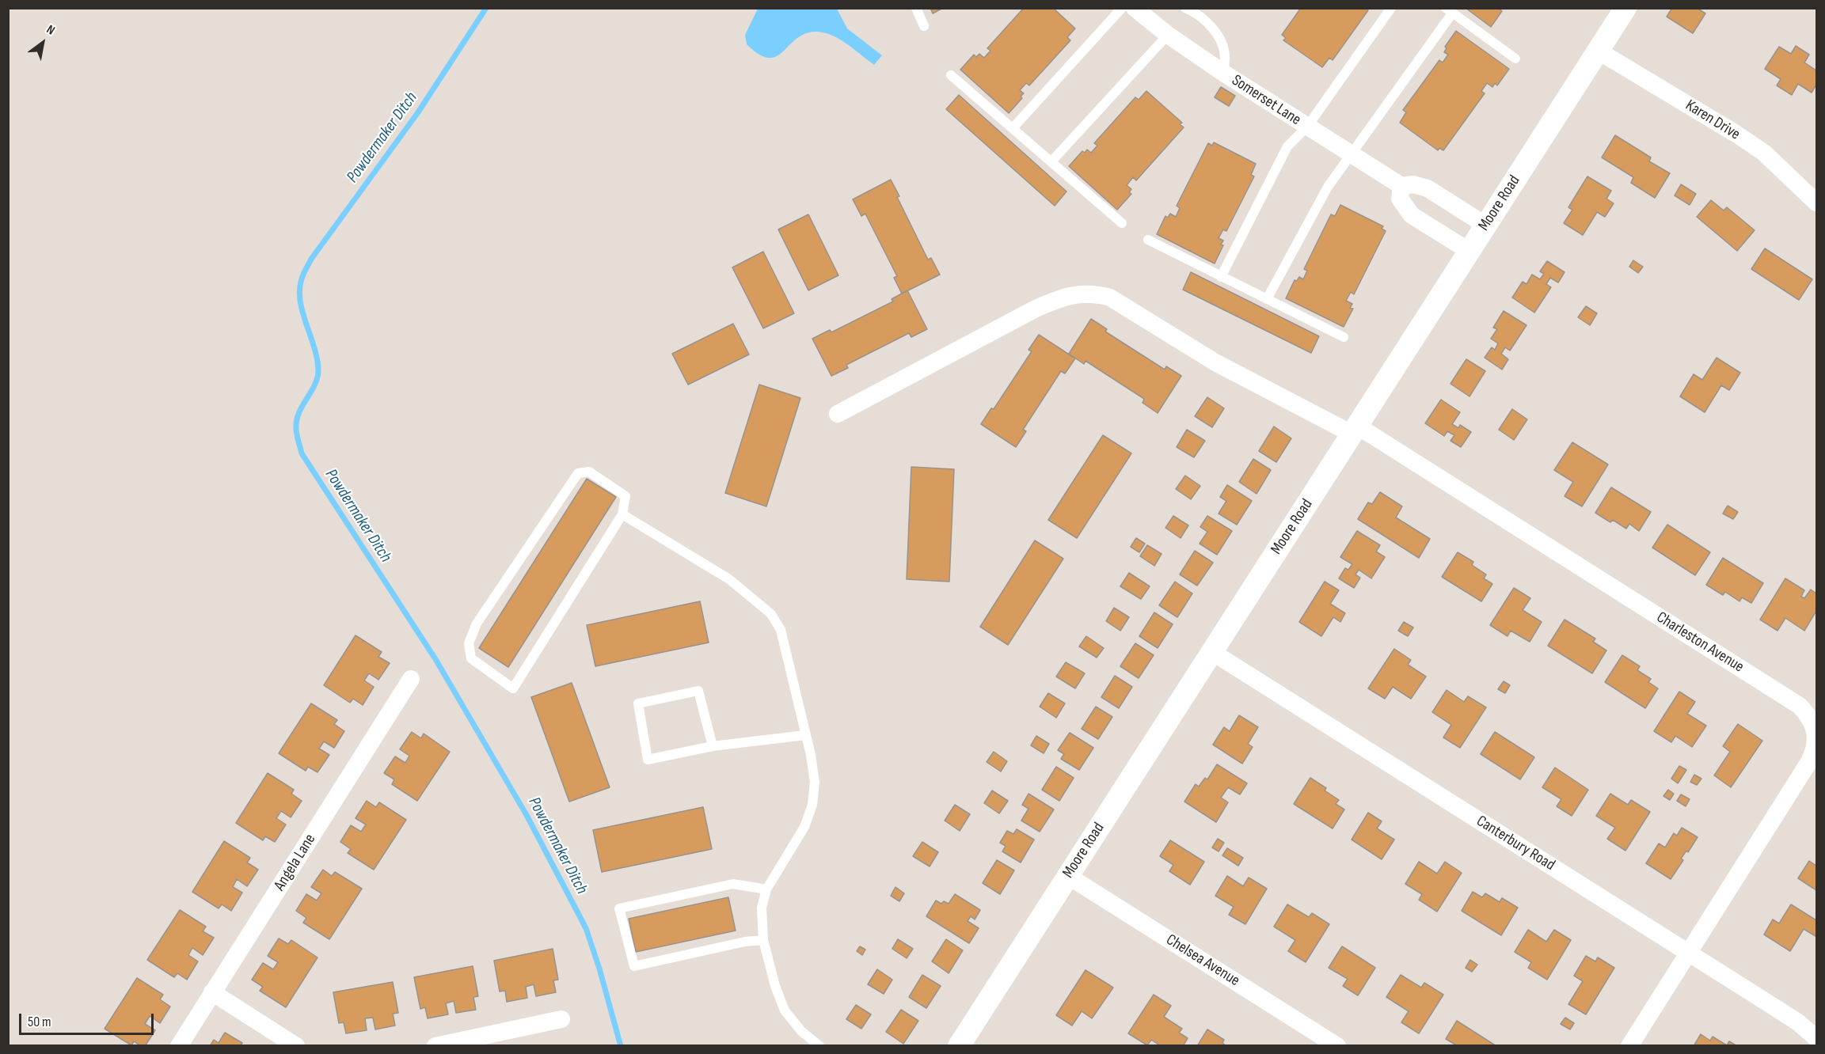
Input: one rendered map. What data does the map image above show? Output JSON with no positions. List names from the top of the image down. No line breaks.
{"streets":{"street":["Somerset Lane","Karen Drive","Moore Road","Charleston Avenue","Canterbury Road","Angela Lane","Chelsea Avenue"]},"crossings":[["Somerset Lane","Moore Road"],["Karen Drive","Moore Road"],["Moore Road","Charleston Avenue"],["Moore Road","Canterbury Road"],["Moore Road","Chelsea Avenue"],["Charleston Avenue","Canterbury Road"]],"water":["Powdermaker Ditch"],"scale_bar":"50 m","north":"top right"}
